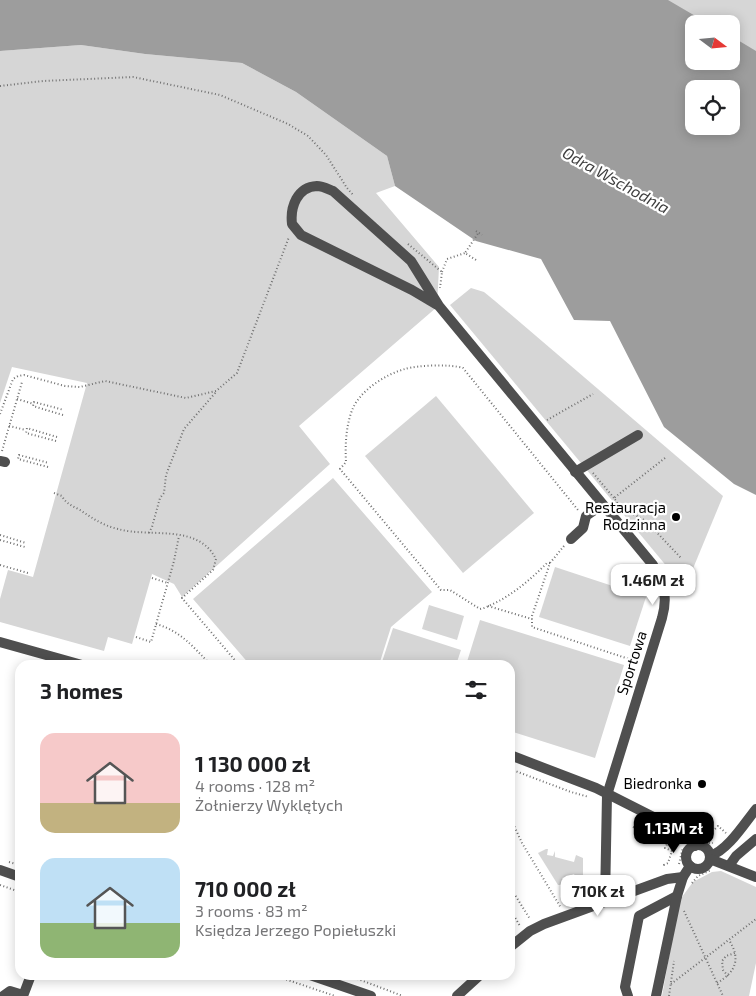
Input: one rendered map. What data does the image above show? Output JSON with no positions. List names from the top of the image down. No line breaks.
{"streets":{"street":["Sportowa"]},"water":["Odra Wschodnia"],"places":["Restauracja Rodzinna","Biedronka"],"north":"right","page":{"price":["1.46M zł","1.13M zł","710K zł"],"heading":"3 homes","list":[{"name":"1 130 000 zł","note":"4 rooms · 128 m² · Żołnierzy Wyklętych"},{"name":"710 000 zł","note":"3 rooms · 83 m² · Księdza Jerzego Popiełuszki"}]}}
